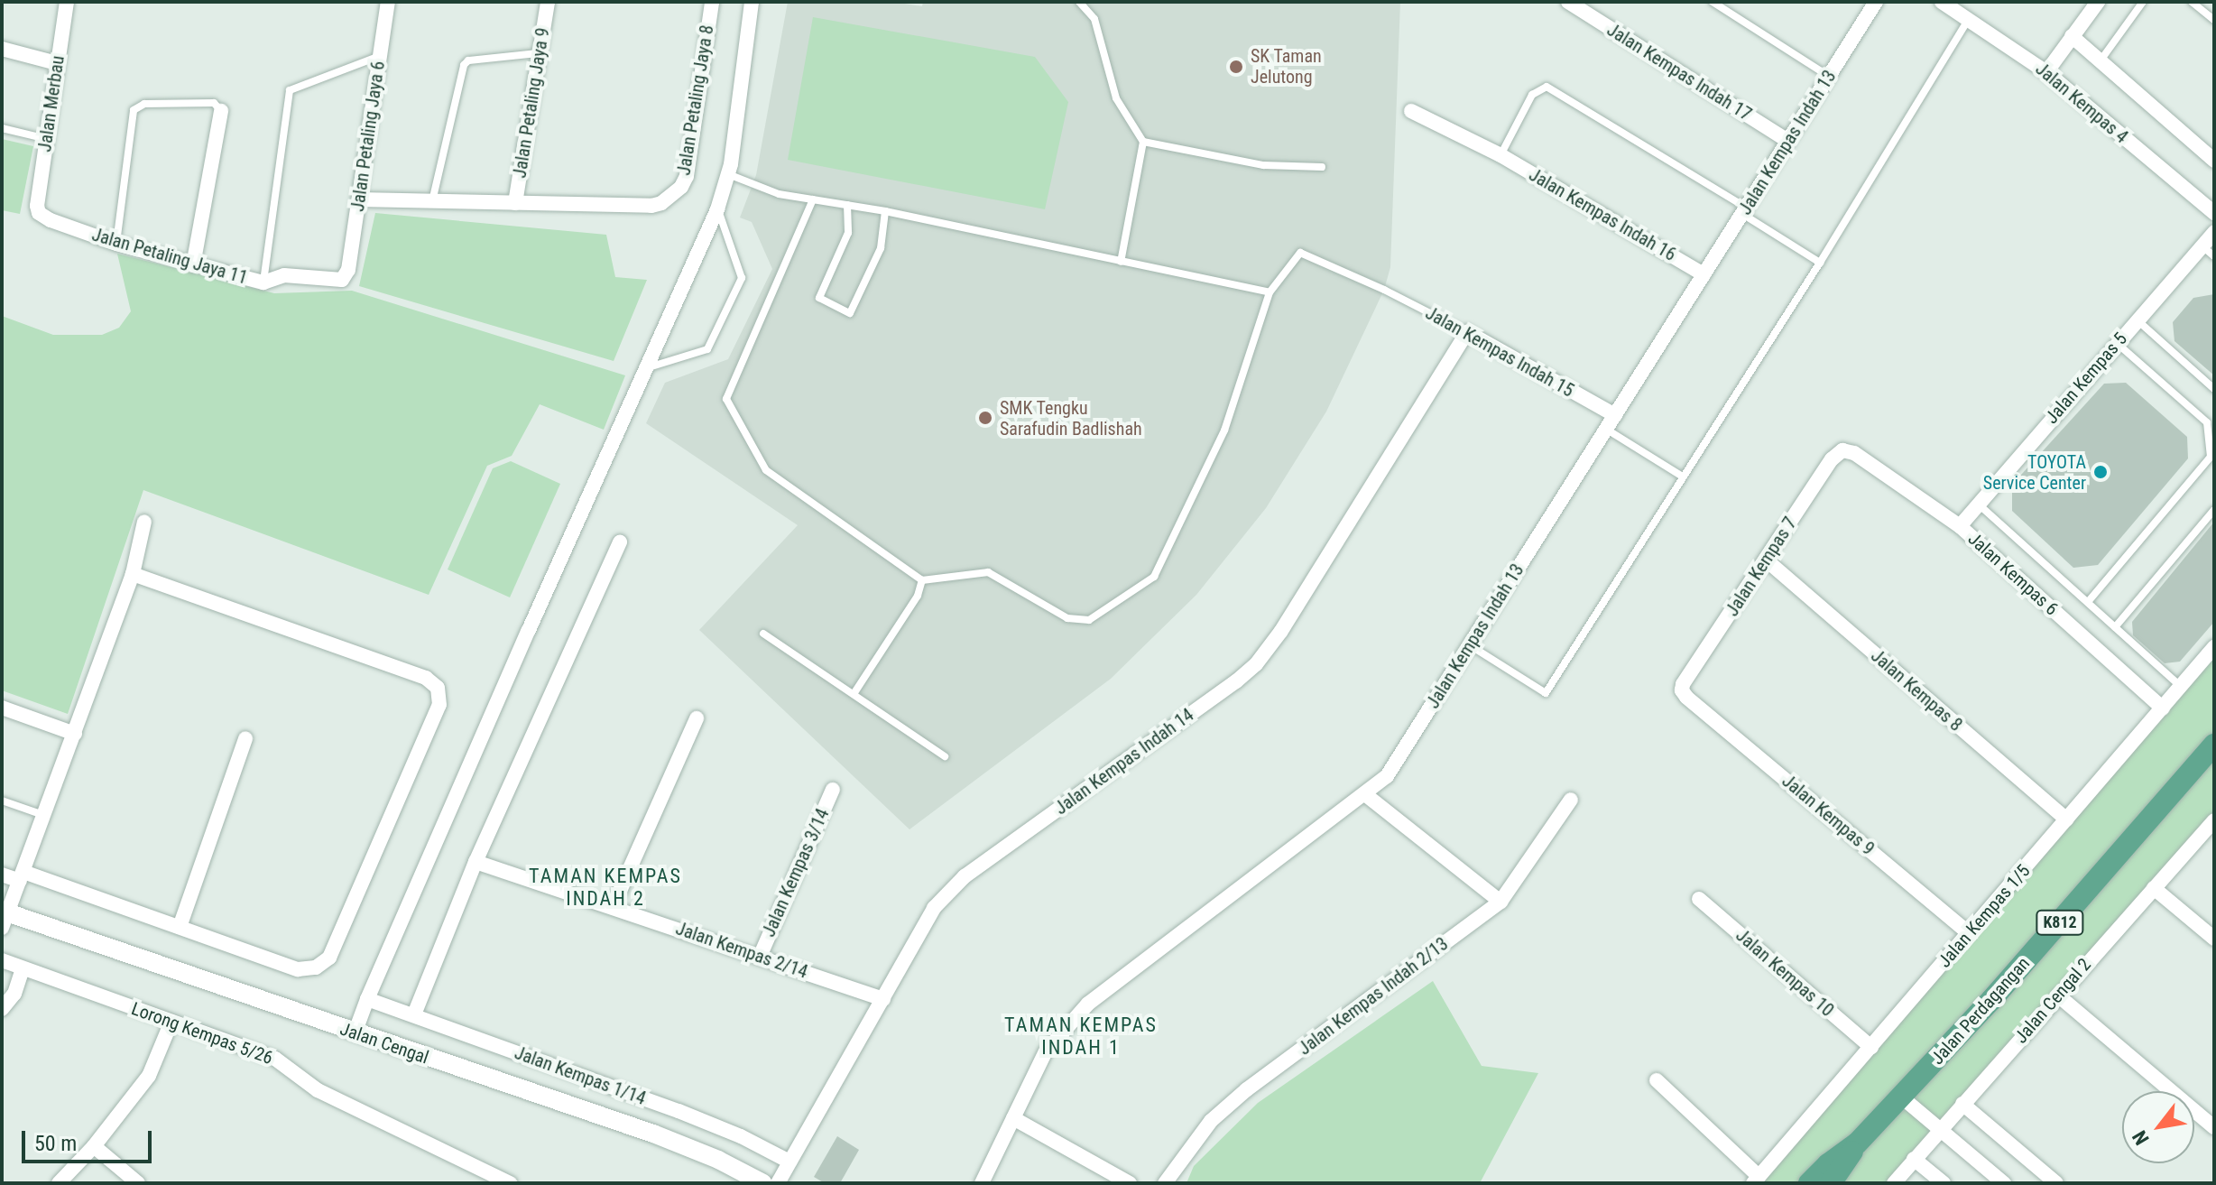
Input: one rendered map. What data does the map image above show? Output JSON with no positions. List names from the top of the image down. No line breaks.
{"streets":{"main road":["K812","Jalan Perdagangan"],"street":["Jalan Kempas Indah 17","Jalan Petaling Jaya 8","Jalan Petaling Jaya 9","Jalan Kempas 4","Jalan Merbau","Jalan Petaling Jaya 6","Jalan Kempas Indah 13","Jalan Kempas Indah 16","Jalan Petaling Jaya 11","Jalan Kempas Indah 15","Jalan Kempas 5","Jalan Kempas 7","Jalan Kempas 6","Jalan Kempas 8","Jalan Kempas Indah 14","Jalan Kempas 9","Jalan Kempas 3/14","Jalan Kempas 1/5","Jalan Kempas 2/14","Jalan Kempas 10","Jalan Kempas Indah 2/13","Jalan Cengal 2","Lorong Kempas 5/26","Jalan Cengal","Jalan Kempas 1/14"]},"crossings":[["Jalan Kempas Indah 17","Jalan Kempas Indah 13"],["Jalan Petaling Jaya 8","Jalan Petaling Jaya 9"],["Jalan Merbau","Jalan Petaling Jaya 11"],["Jalan Petaling Jaya 6","Jalan Petaling Jaya 11"],["Jalan Kempas Indah 13","Jalan Kempas Indah 16"],["Jalan Kempas Indah 13","Jalan Kempas Indah 15"],["Jalan Kempas Indah 15","Jalan Kempas Indah 14"],["Jalan Kempas 5","Jalan Kempas 6"],["Jalan Kempas 7","Jalan Kempas 6"],["Jalan Kempas 7","Jalan Kempas 8"],["Jalan Kempas 7","Jalan Kempas 9"],["Jalan Kempas 6","Jalan Kempas 1/5"],["Jalan Kempas 8","Jalan Kempas 1/5"],["Jalan Kempas Indah 14","Jalan Kempas 2/14"],["Jalan Kempas Indah 14","Jalan Kempas 1/14"],["Jalan Kempas 9","Jalan Kempas 1/5"],["Jalan Kempas 3/14","Jalan Kempas 2/14"],["Jalan Kempas 1/5","Jalan Kempas 10"]],"districts":["TAMAN KEMPAS INDAH 2","TAMAN KEMPAS INDAH 1"],"places":["SK Taman Jelutong","SMK Tengku Sarafudin Badlishah","TOYOTA Service Center"],"scale_bar":"50 m","north":"bottom left"}
